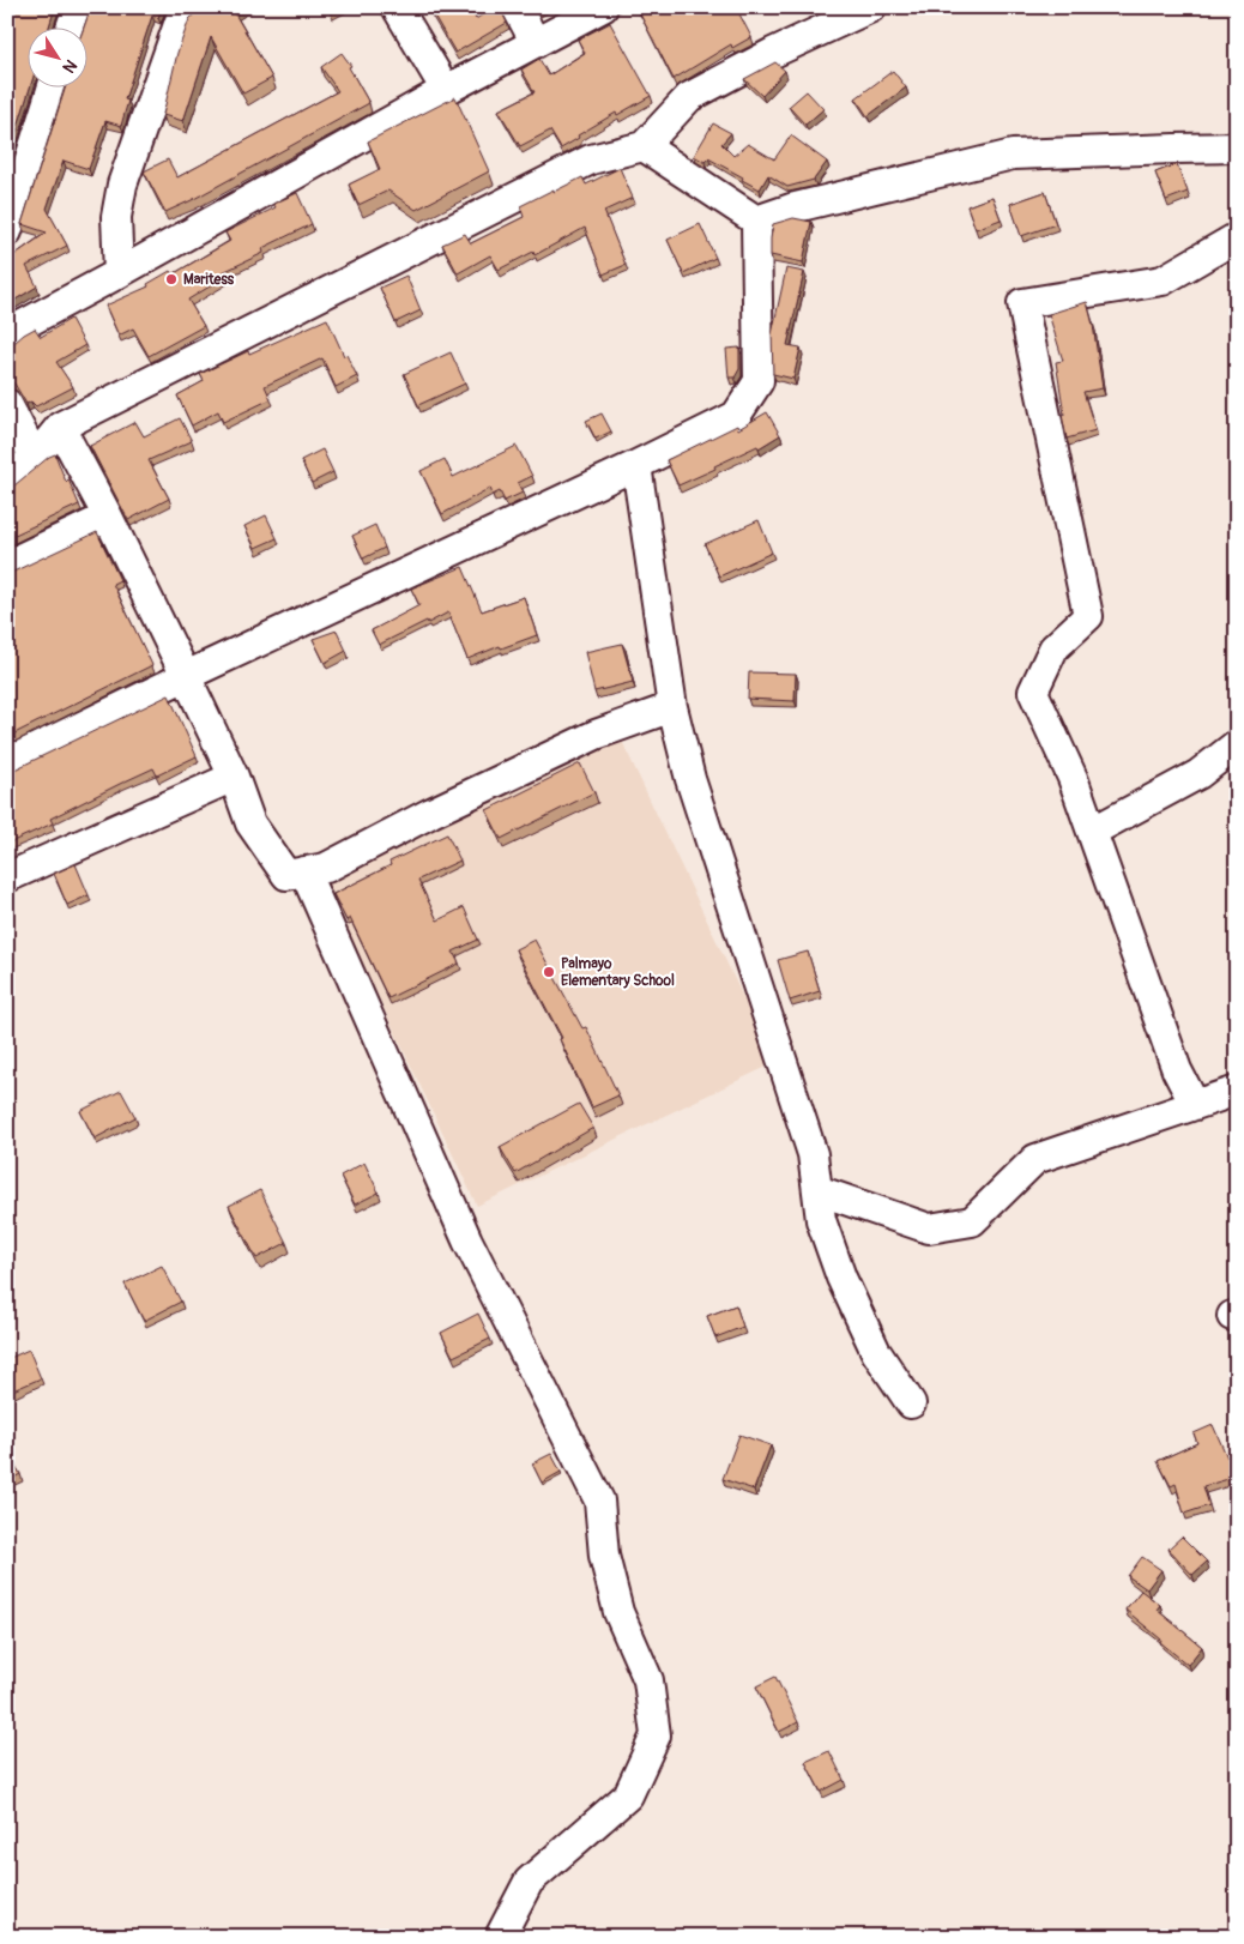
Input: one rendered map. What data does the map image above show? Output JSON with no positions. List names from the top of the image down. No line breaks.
{"places":["Maritess","Palmayo Elementary School"],"north":"bottom right"}
